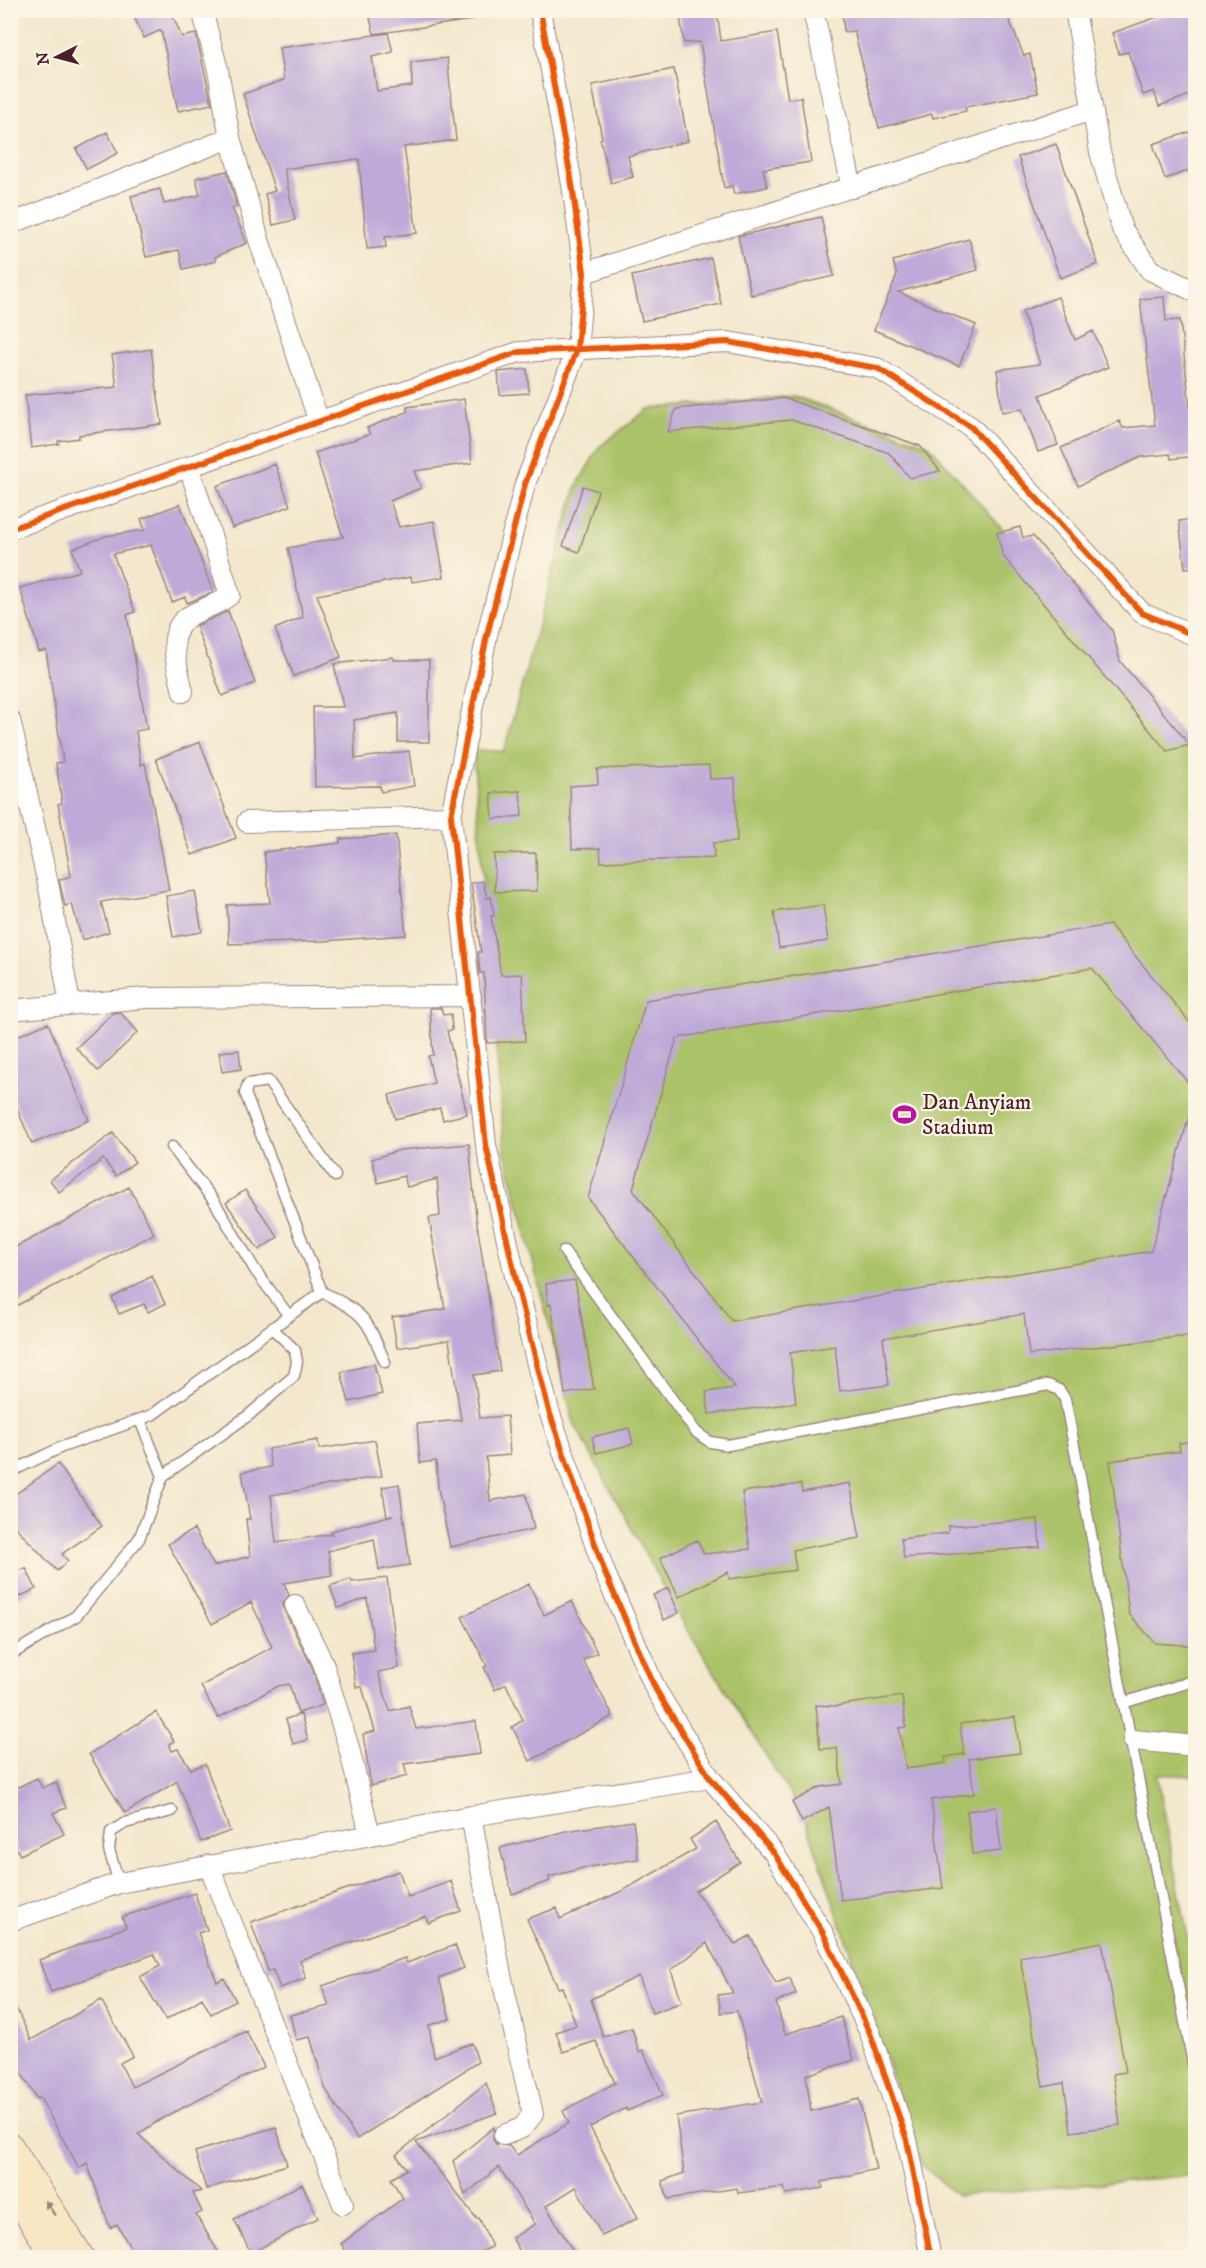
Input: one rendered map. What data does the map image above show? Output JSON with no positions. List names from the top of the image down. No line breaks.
{"places":{"sports":["Dan Anyiam Stadium"]},"north":"left"}
